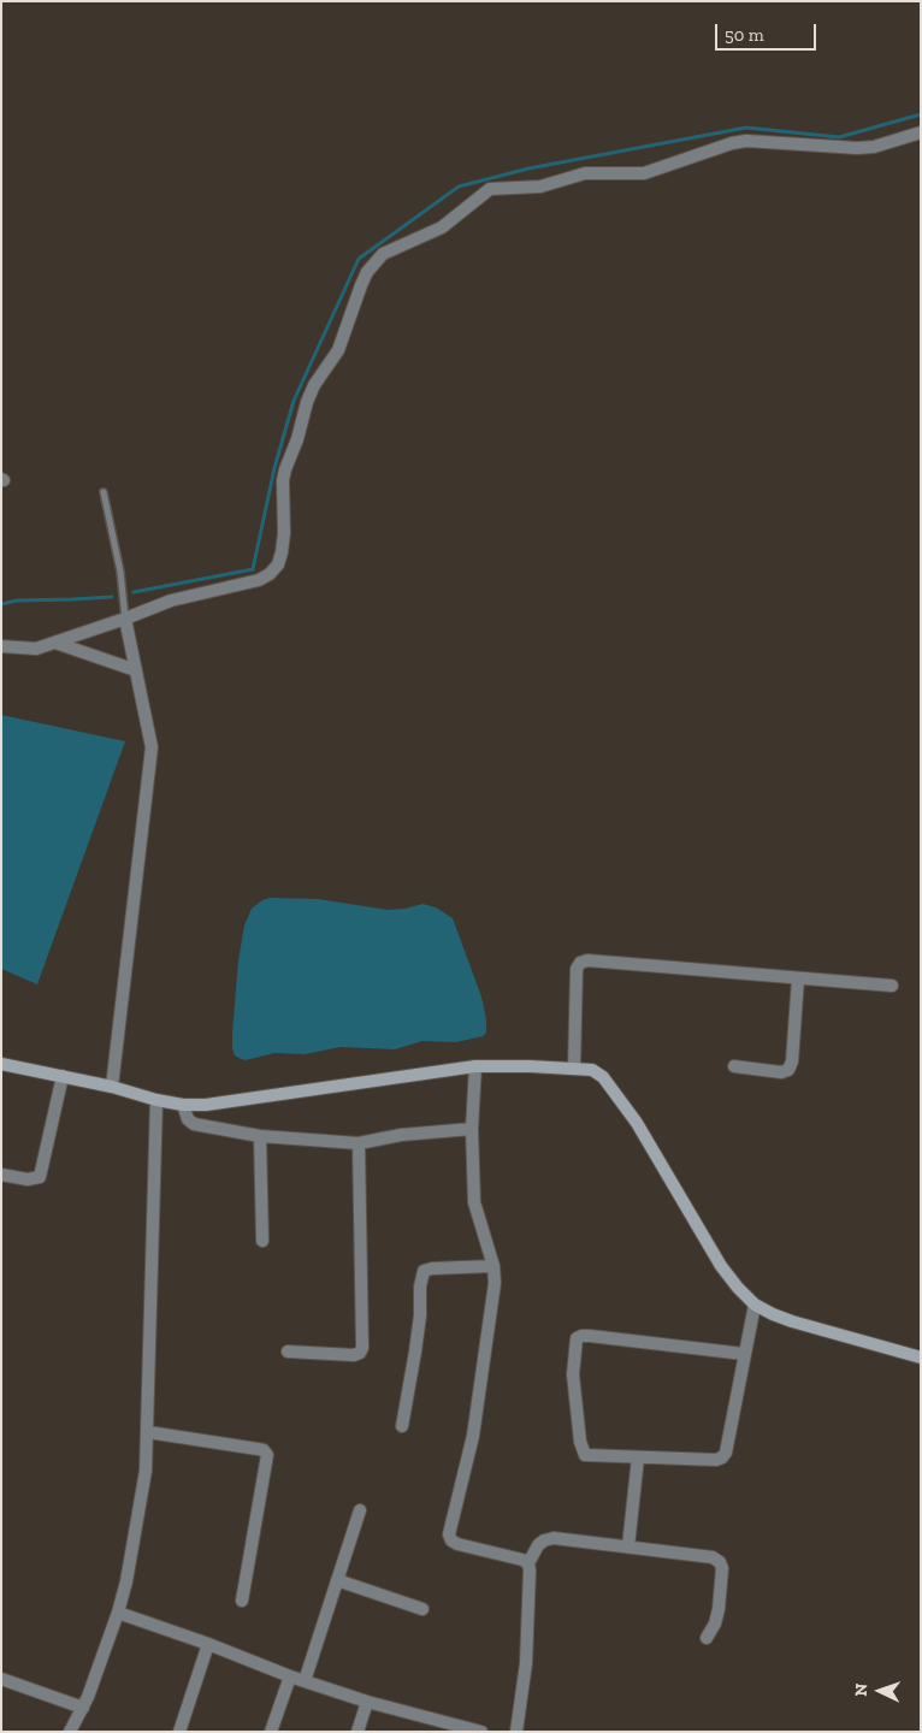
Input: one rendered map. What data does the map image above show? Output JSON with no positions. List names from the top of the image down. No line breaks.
{"scale_bar":"50 m","north":"left"}
